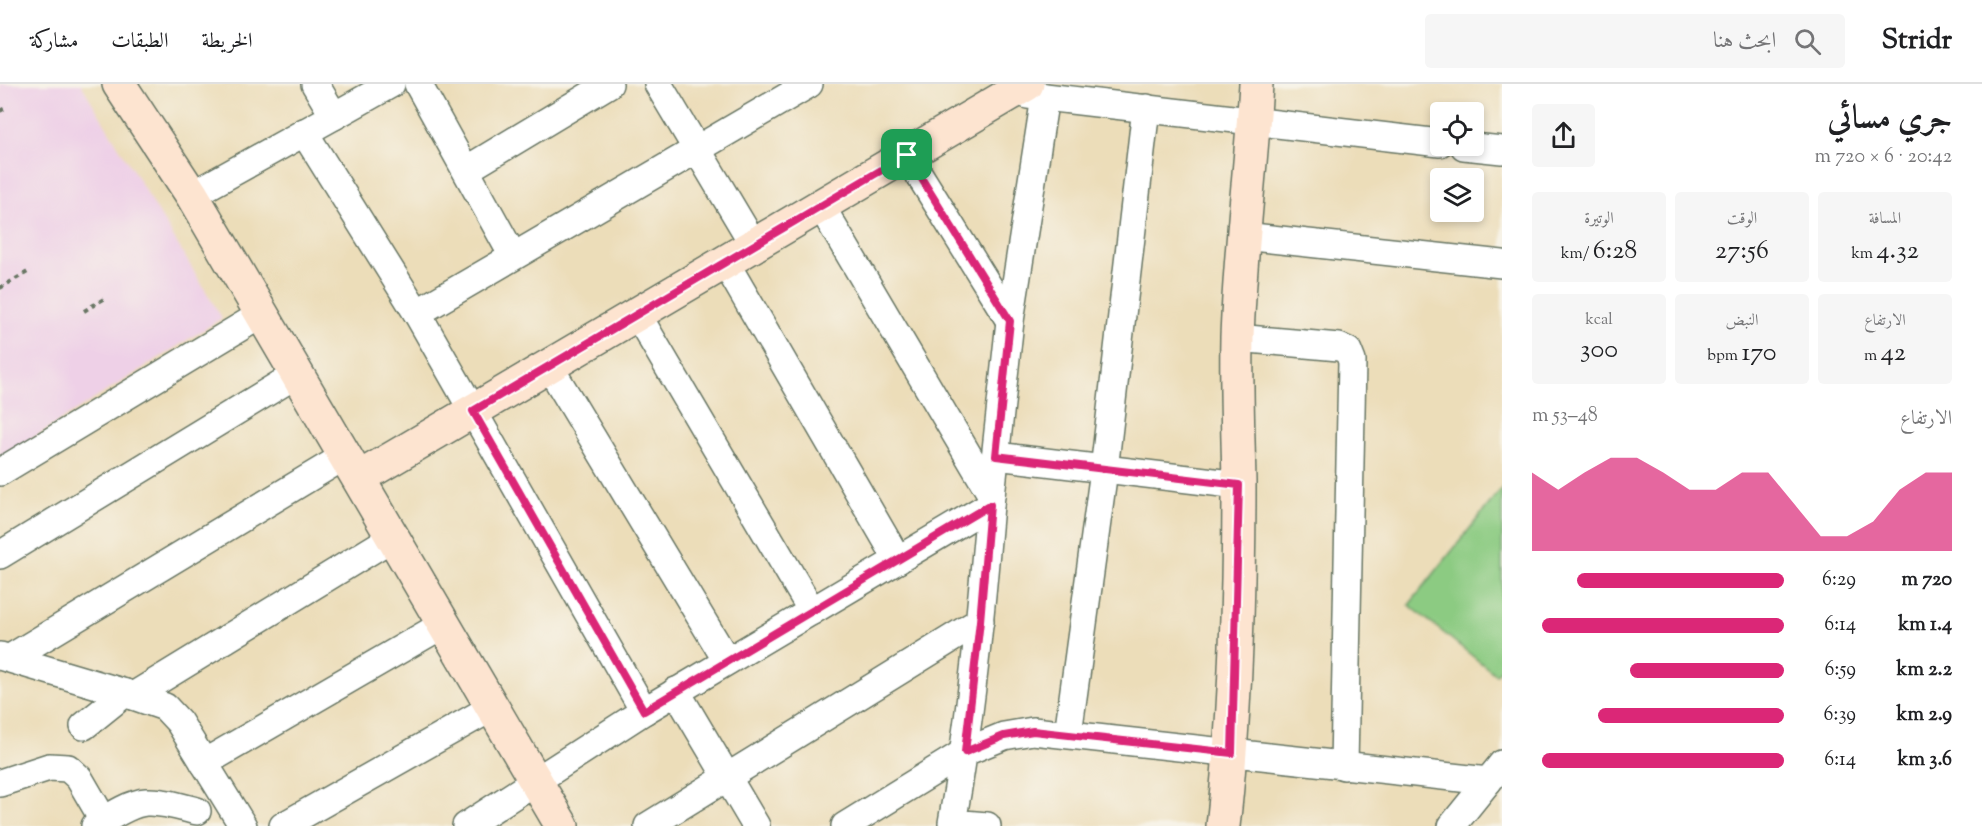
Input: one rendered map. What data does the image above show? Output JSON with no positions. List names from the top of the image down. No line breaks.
{"page":{"header":"Stridr","search":"ابحث هنا","nav":["الخريطة","الطبقات","مشاركة"],"heading":["جري مسائي","20:42 · 6 × 720 m"],"stats":[["المسافة","4.32 km"],["الوقت","27:56"],["الوتيرة","6:28 /km"],["الارتفاع","42 m"],["النبض","170 bpm"],["kcal","300"]],"chart":["الارتفاع","48–53 m"],"list":[{"name":"720 m","note":"6:29"},{"name":"1.4 km","note":"6:14"},{"name":"2.2 km","note":"6:59"},{"name":"2.9 km","note":"6:39"},{"name":"3.6 km","note":"6:14"}]}}
